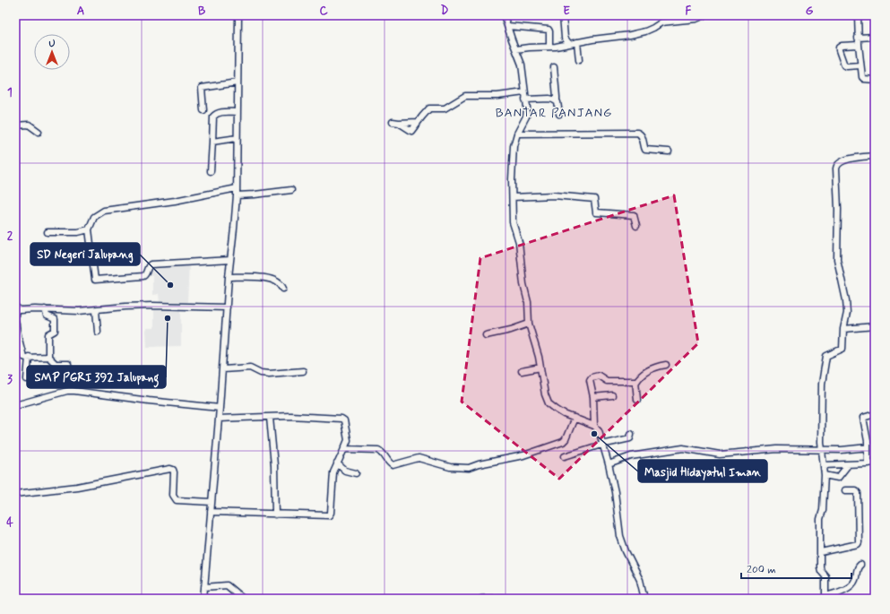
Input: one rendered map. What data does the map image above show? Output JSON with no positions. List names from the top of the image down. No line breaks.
{"districts":["BANTAR PANJANG"],"places":["SD Negeri Jalupang","SMP PGRI 392 Jalupang","Masjid Hidayatul Iman"],"scale_bar":"200 m","north":"top","grid":{"columns":["A","B","C","D","E","F","G"],"rows":["1","2","3","4"]}}
